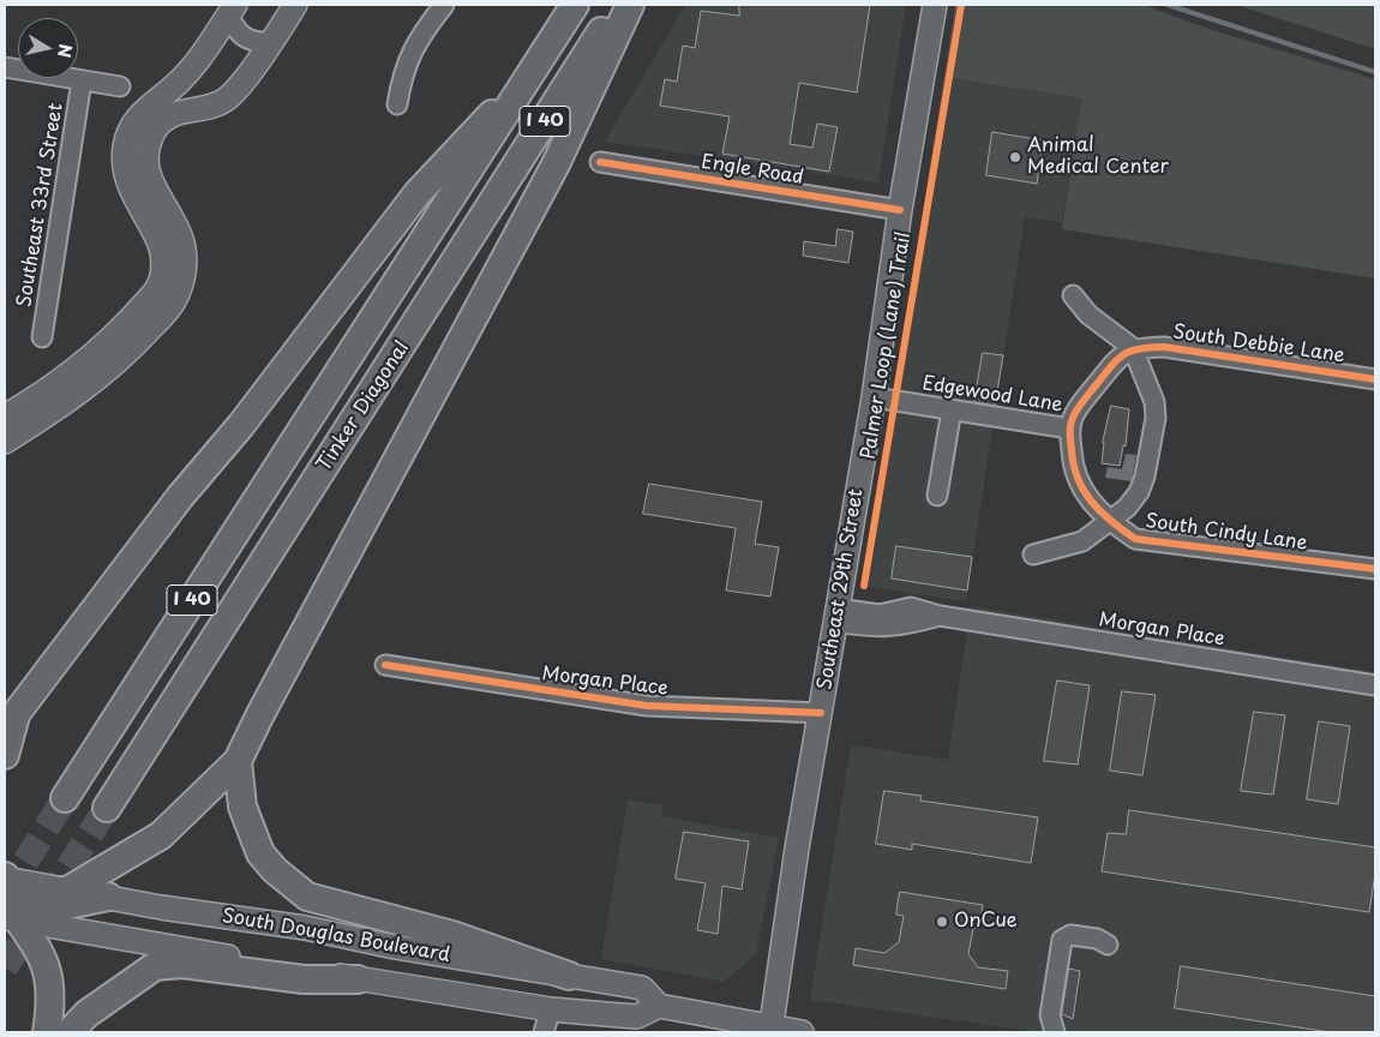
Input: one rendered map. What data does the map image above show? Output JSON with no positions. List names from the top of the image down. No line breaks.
{"streets":{"highway":["I 40","Tinker Diagonal"],"main road":["Southeast 29th Street","South Douglas Boulevard"],"street":["Engle Road","Southeast 33rd Street","South Debbie Lane","Edgewood Lane","South Cindy Lane","Morgan Place"],"cycle path":["Palmer Loop (Lane) Trail"]},"crossings":[["Engle Road","Southeast 29th Street"],["Edgewood Lane","South Cindy Lane"],["Edgewood Lane","Southeast 29th Street"],["Southeast 29th Street","Morgan Place"],["Southeast 29th Street","South Douglas Boulevard"]],"places":["Animal Medical Center","OnCue"],"north":"right"}
